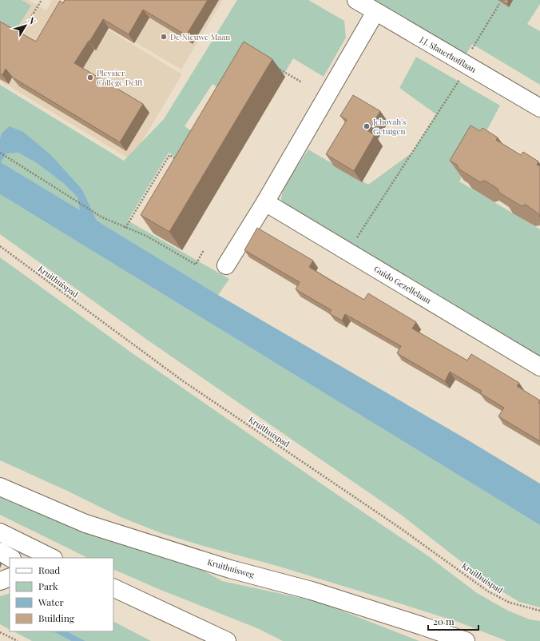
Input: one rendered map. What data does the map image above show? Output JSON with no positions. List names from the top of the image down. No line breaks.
{"streets":{"street":["J.J. Slauerhofflaan","Guido Gezellelaan","Kruithuisweg"],"path":["Kruithuispad"]},"places":["De Nieuwe Maan","Pleysier College Delft","Jehovah's Getuigen"],"legend":["Road","Park","Water","Building"],"scale_bar":"20 m","north":"top right"}
